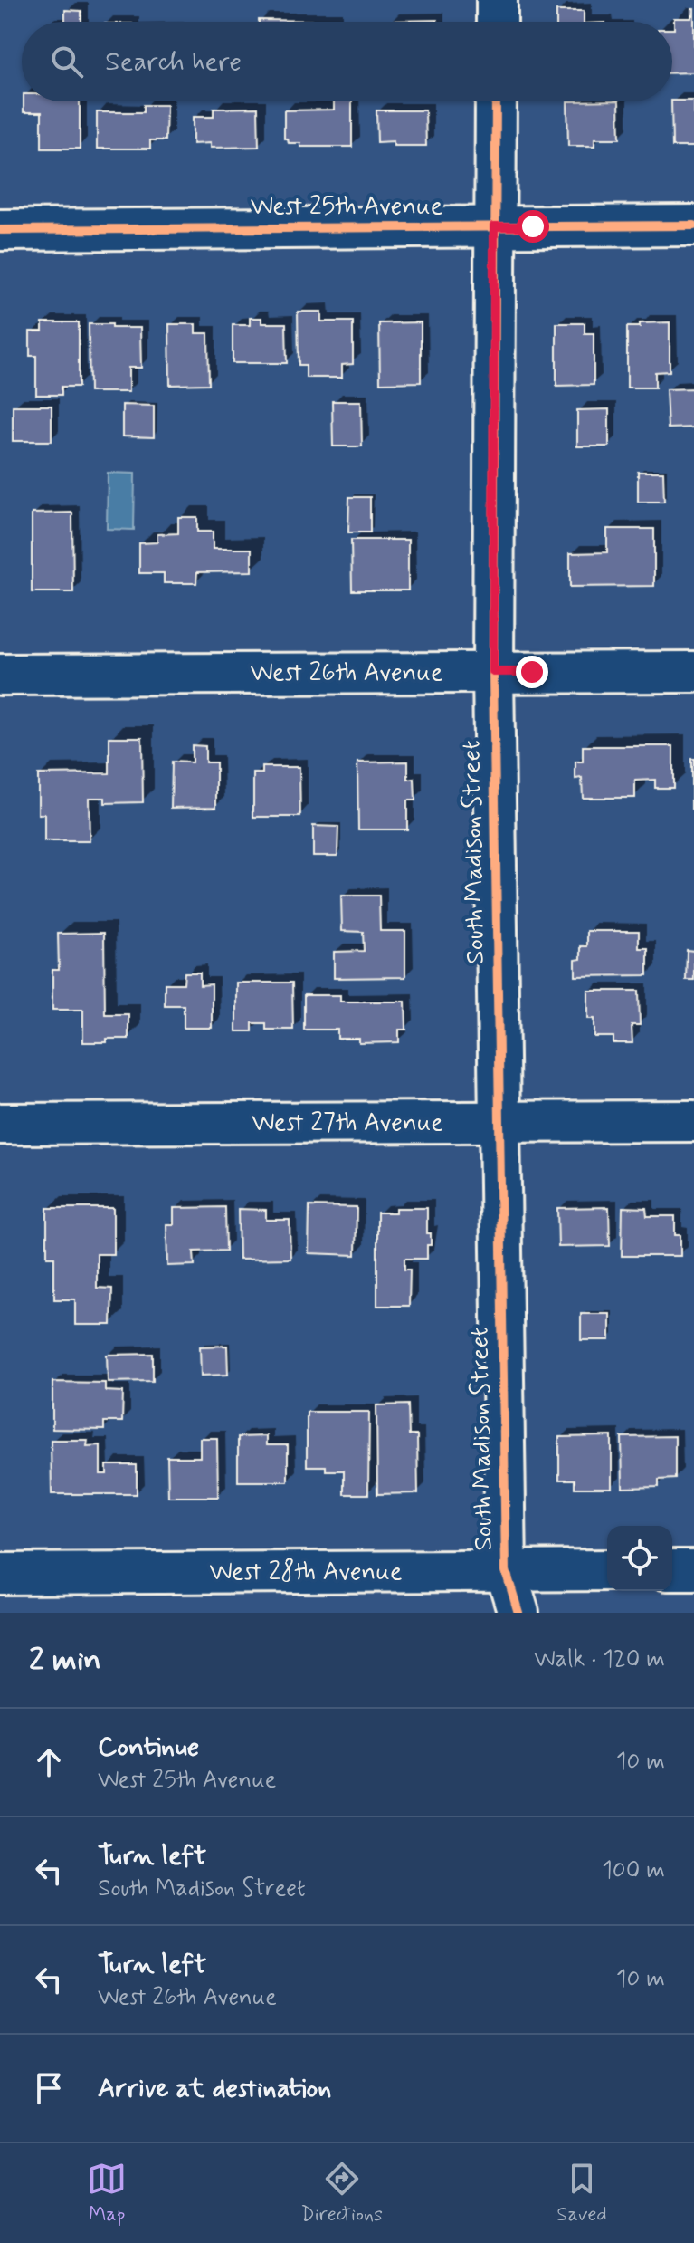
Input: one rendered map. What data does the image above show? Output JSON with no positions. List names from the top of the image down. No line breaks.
{"streets":{"street":["West 25th Avenue","West 26th Avenue","South Madison Street","West 27th Avenue","West 28th Avenue"]},"crossings":[["West 25th Avenue","South Madison Street"],["West 26th Avenue","South Madison Street"],["South Madison Street","West 27th Avenue"],["South Madison Street","West 28th Avenue"]],"page":{"search":"Search here","heading":["2 min","Walk · 120 m"],"list":[["Continue","West 25th Avenue","10 m"],["Turn left","South Madison Street","100 m"],["Turn left","West 26th Avenue","10 m"],"Arrive at destination"],"nav":["Map","Directions","Saved"]}}
